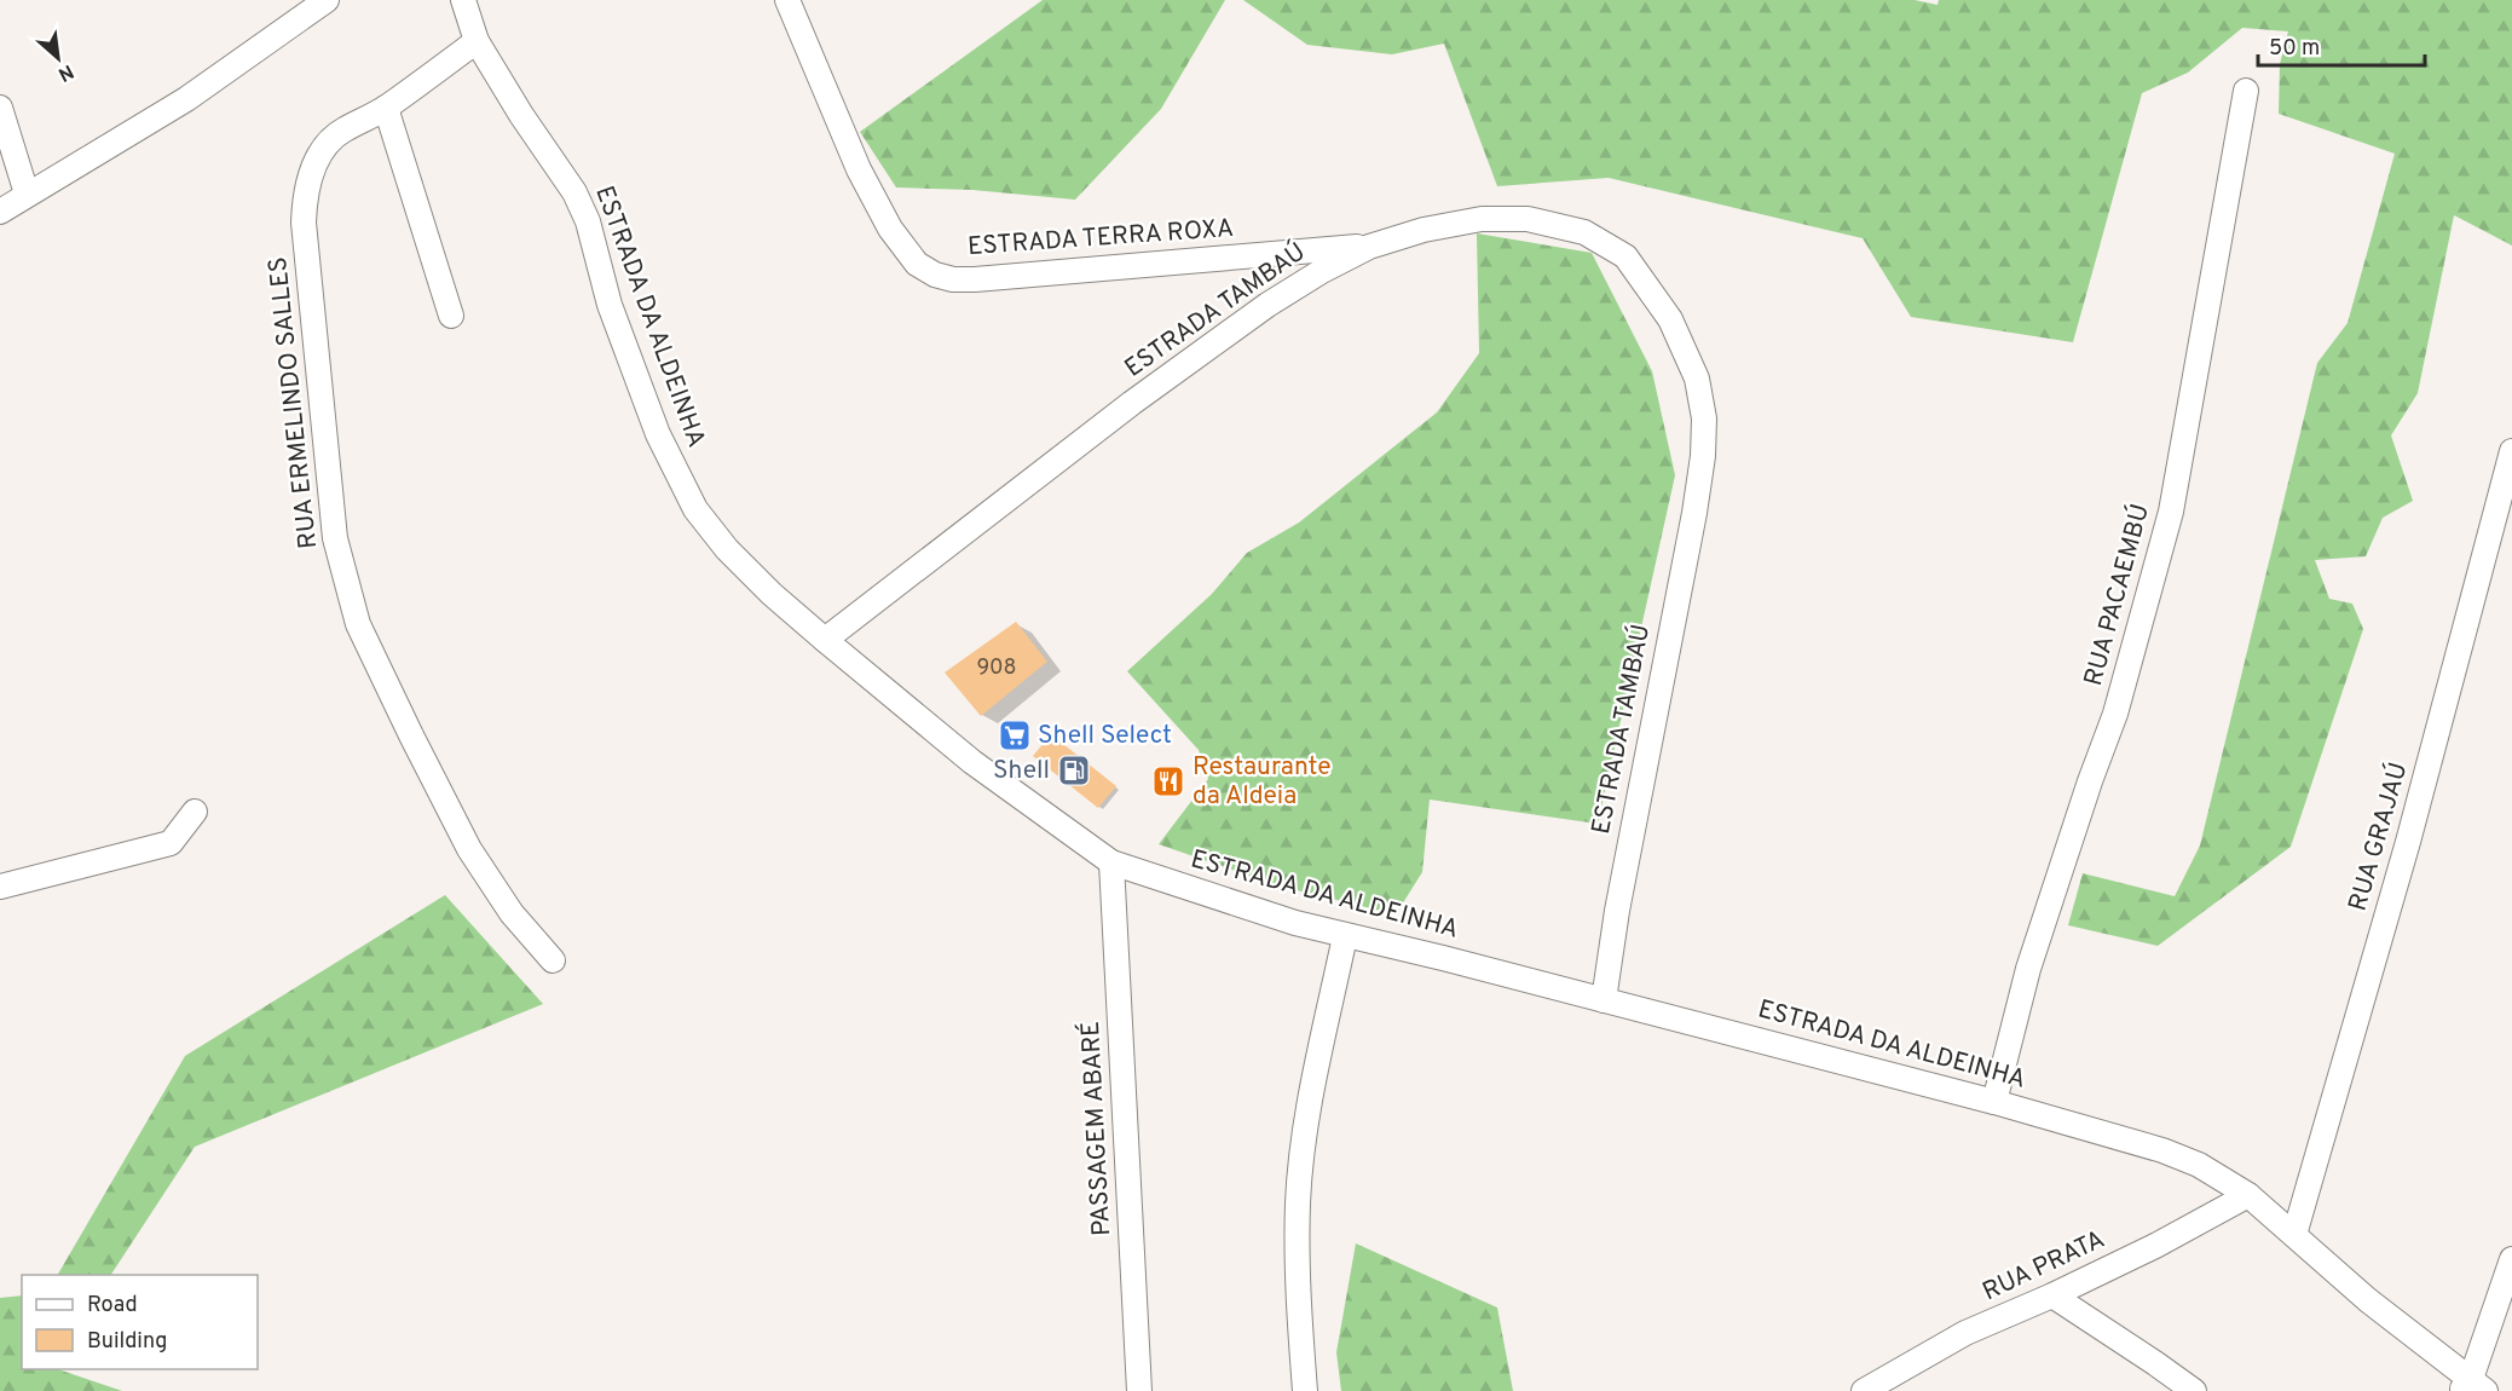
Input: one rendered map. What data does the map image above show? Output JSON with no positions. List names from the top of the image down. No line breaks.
{"streets":{"street":["ESTRADA TERRA ROXA","ESTRADA TAMBAÚ","ESTRADA DA ALDEINHA","RUA ERMELINDO SALLES","RUA PACAEMBÚ","RUA GRAJAÚ","PASSAGEM ABARÉ","RUA PRATA"]},"crossings":[["ESTRADA TERRA ROXA","ESTRADA TAMBAÚ"],["ESTRADA TAMBAÚ","ESTRADA DA ALDEINHA"],["ESTRADA DA ALDEINHA","RUA ERMELINDO SALLES"],["ESTRADA DA ALDEINHA","RUA PACAEMBÚ"],["ESTRADA DA ALDEINHA","RUA GRAJAÚ"],["ESTRADA DA ALDEINHA","PASSAGEM ABARÉ"],["ESTRADA DA ALDEINHA","RUA PRATA"]],"places":{"supermarket":["Shell Select"],"fuel station":["Shell"],"restaurant":["Restaurante da Aldeia"]},"house_numbers":["908"],"legend":["Road","Building"],"scale_bar":"50 m","north":"bottom right"}
